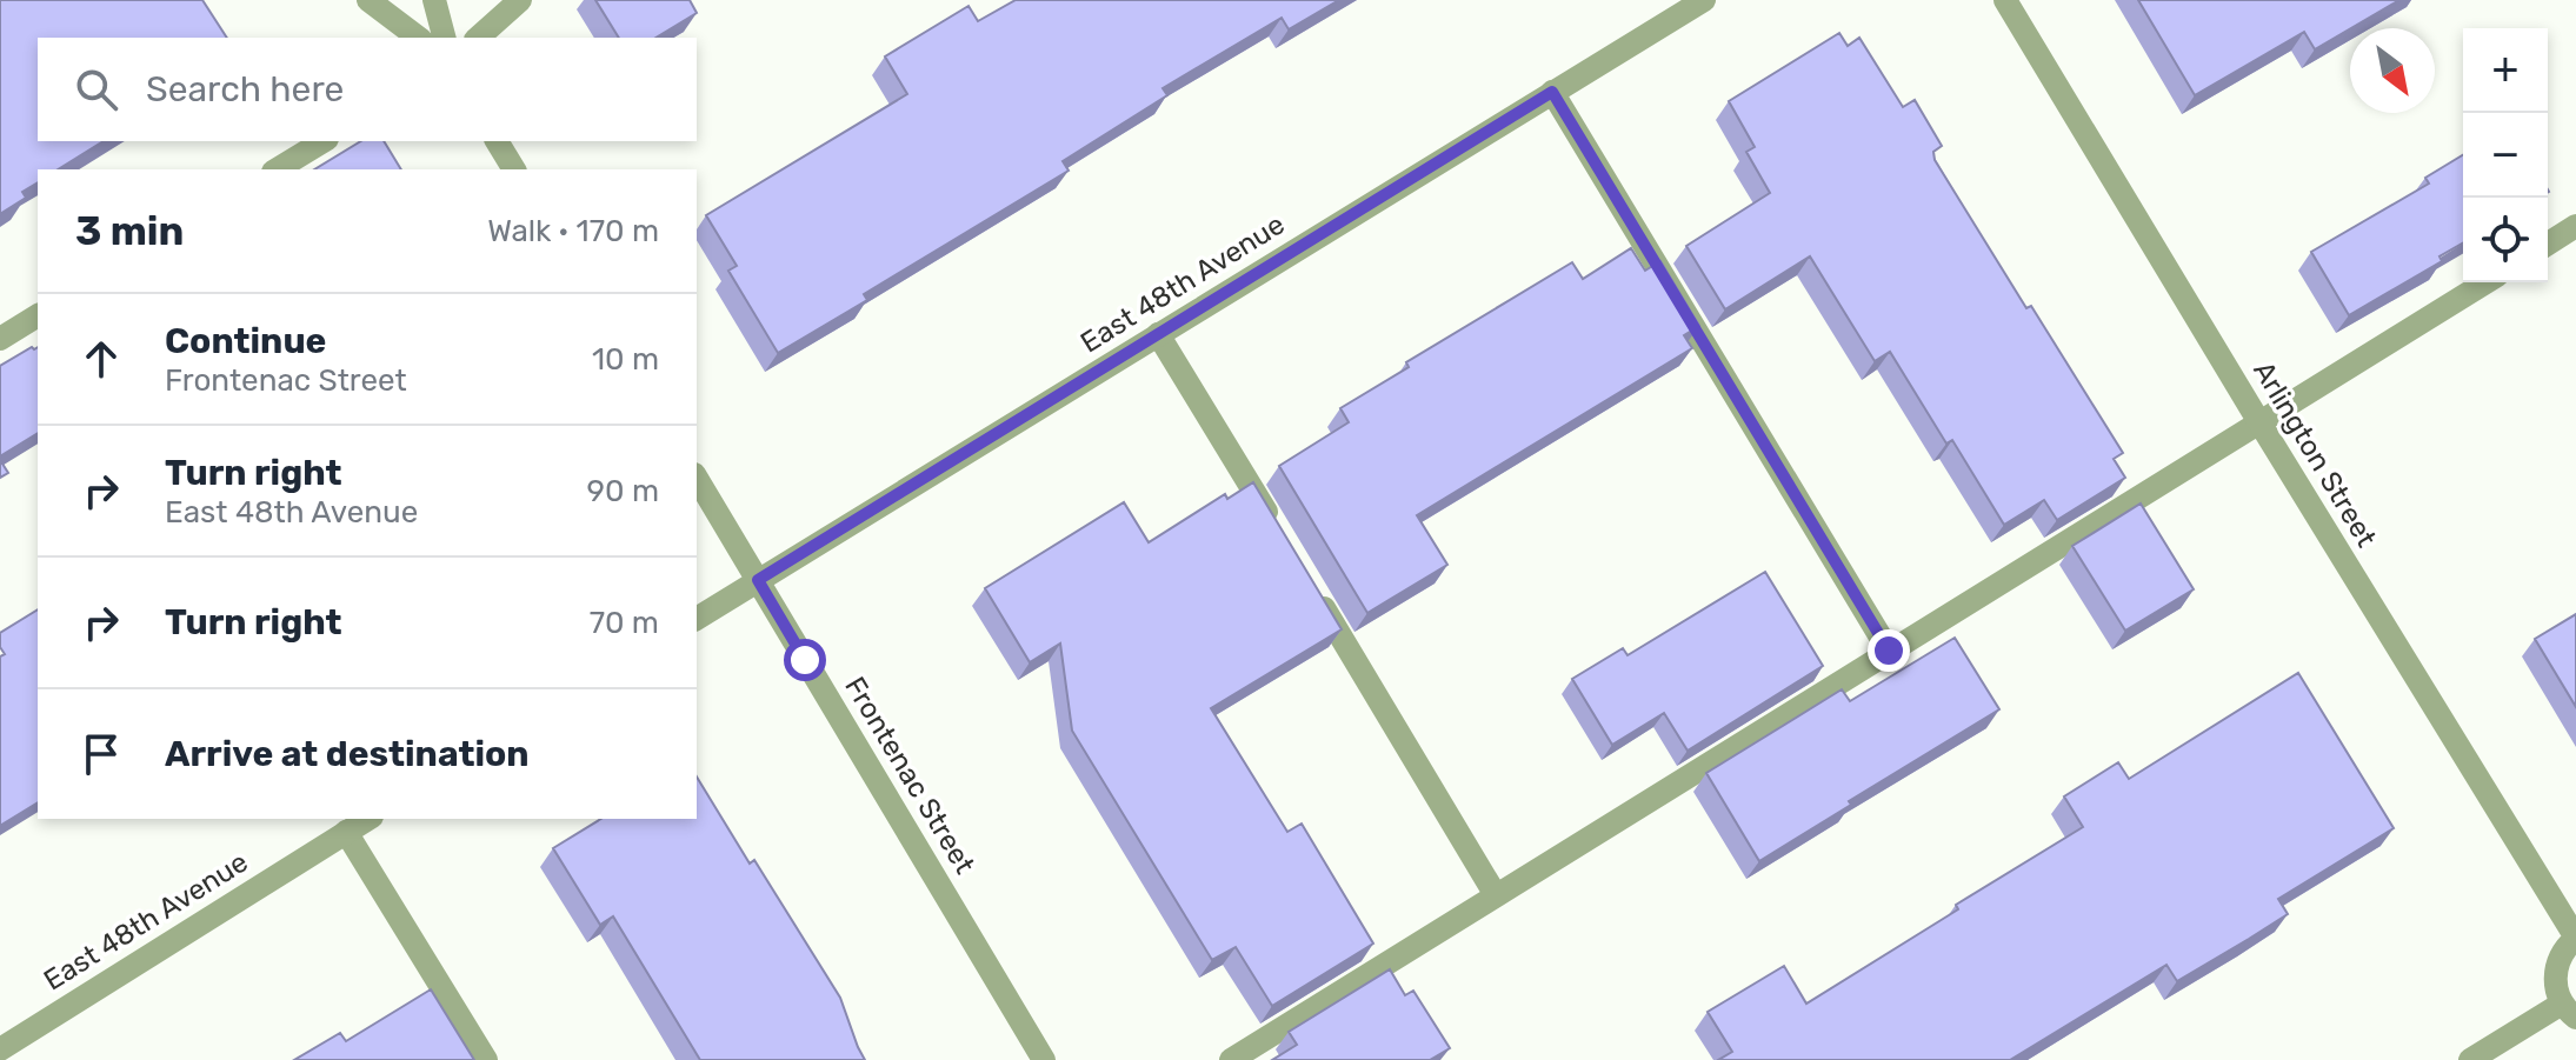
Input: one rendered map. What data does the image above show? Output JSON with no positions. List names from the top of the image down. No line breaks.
{"streets":{"street":["East 48th Avenue","Arlington Street","Frontenac Street"]},"crossings":[["East 48th Avenue","Frontenac Street"]],"north":"bottom right","page":{"map_buttons":["+","−"],"search":"Search here","heading":["3 min","Walk · 170 m"],"list":[["Continue","Frontenac Street","10 m"],["Turn right","East 48th Avenue","90 m"],["Turn right","70 m"],"Arrive at destination"]}}
